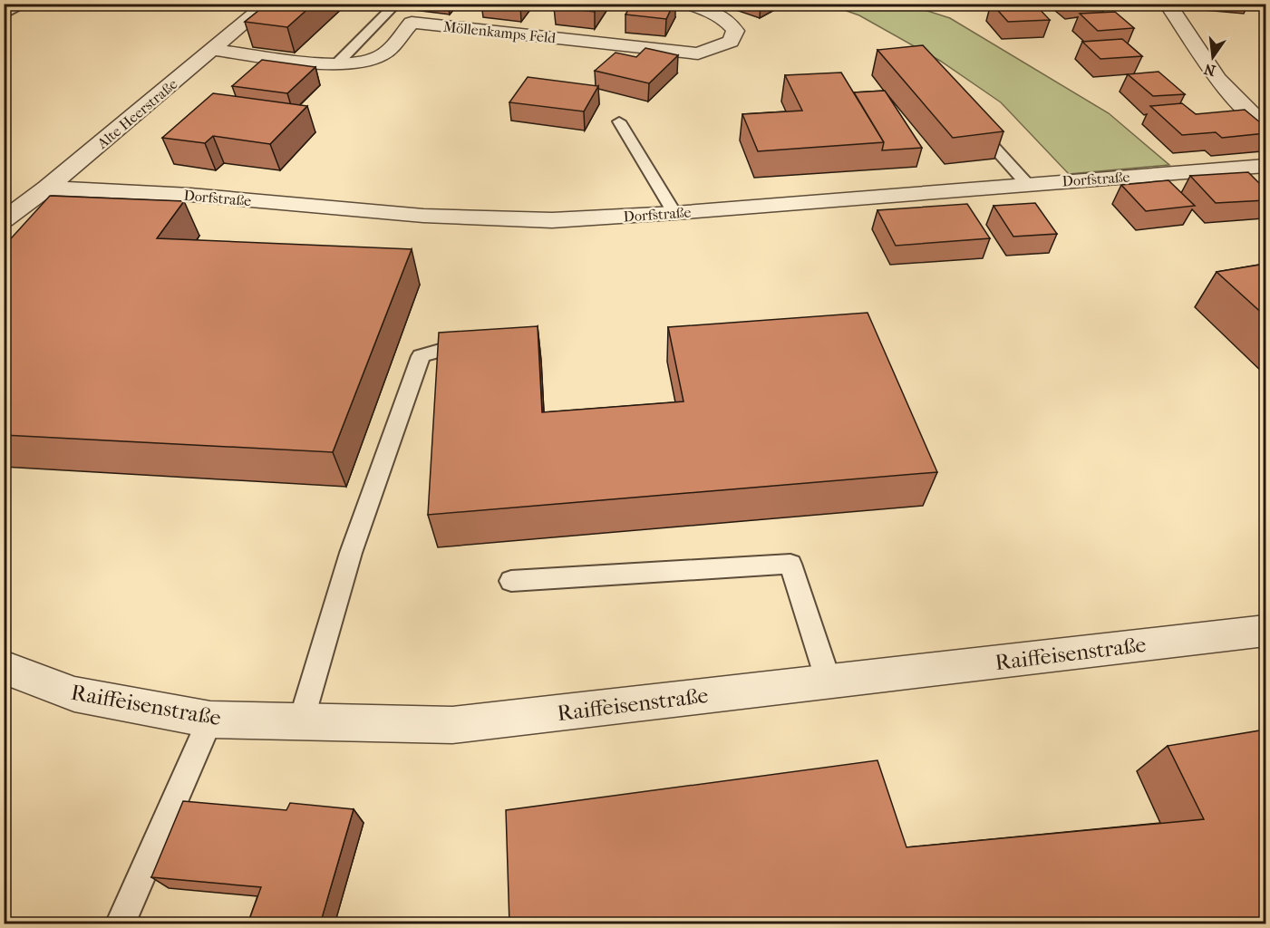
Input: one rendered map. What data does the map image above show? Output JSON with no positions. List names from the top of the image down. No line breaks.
{"streets":{"street":["Möllenkamps Feld","Alte Heerstraße","Dorfstraße","Raiffeisenstraße"]},"crossings":[["Möllenkamps Feld","Alte Heerstraße"],["Alte Heerstraße","Dorfstraße"]],"north":"bottom"}
